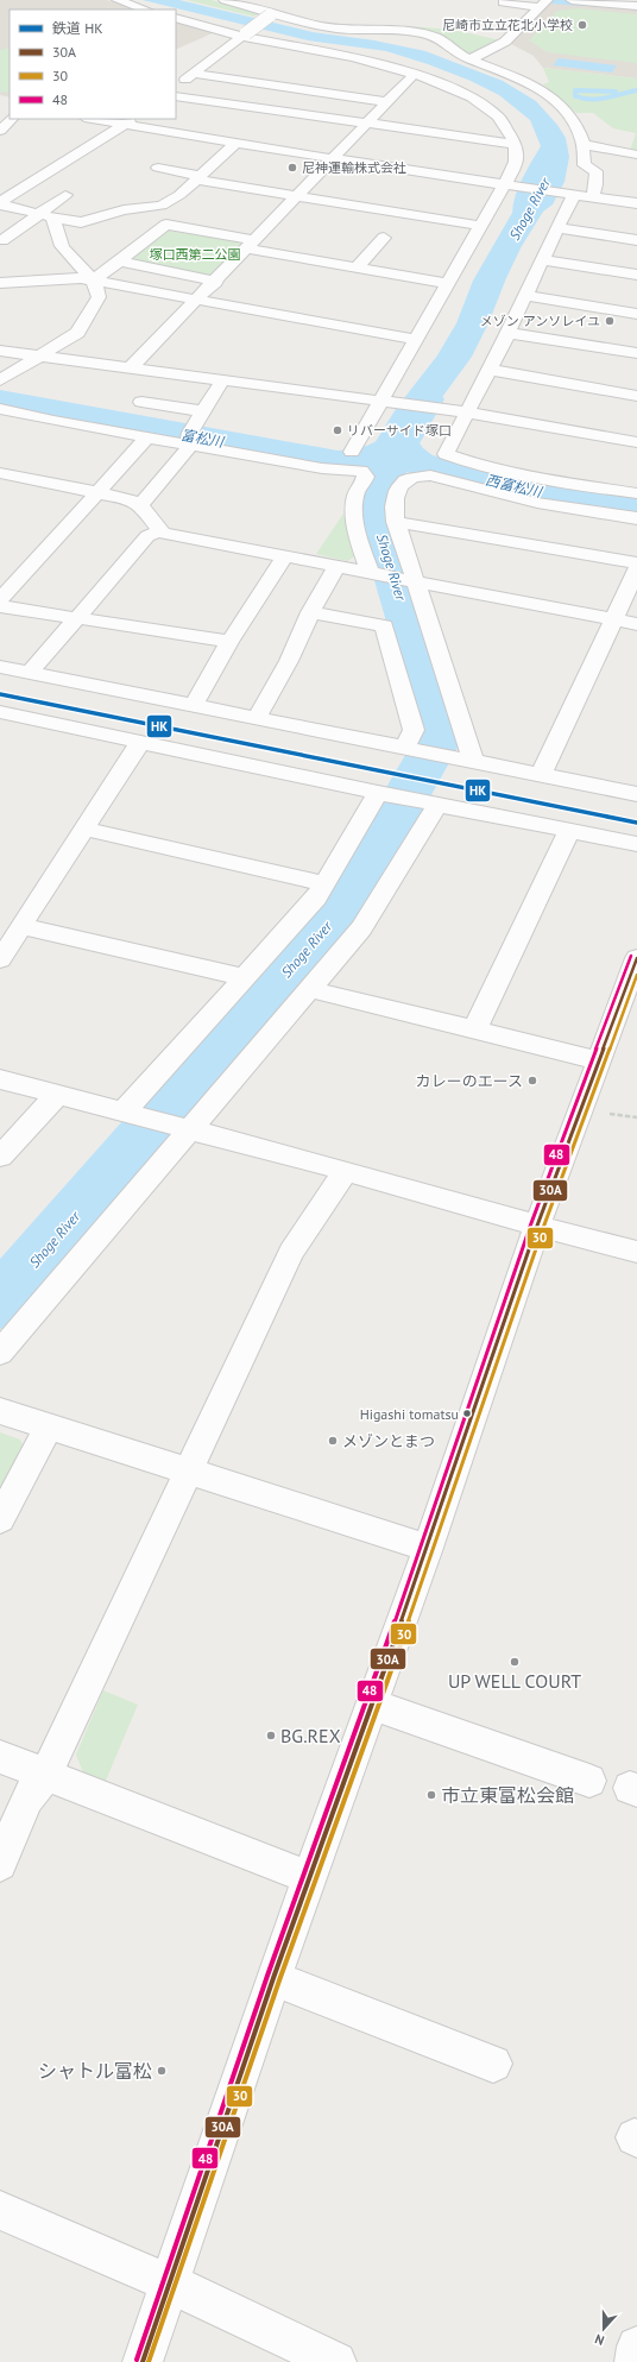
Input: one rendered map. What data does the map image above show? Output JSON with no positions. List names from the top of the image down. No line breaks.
{"water":["Shoge River","富松川","西富松川"],"parks":["塚口西第二公園"],"places":["尼崎市立立花北小学校","尼神運輸株式会社","メゾン アンソレイユ","リバーサイド塚口","カレーのエース","Higashi tomatsu","メゾンとまつ","UP WELL COURT","BG.REX","市立東富松会館","シャトル富松"],"lines":["rail line HK","transit line 48","transit line 30A","transit line 30"],"legend":["鉄道 HK","30A","30","48"],"north":"bottom"}
